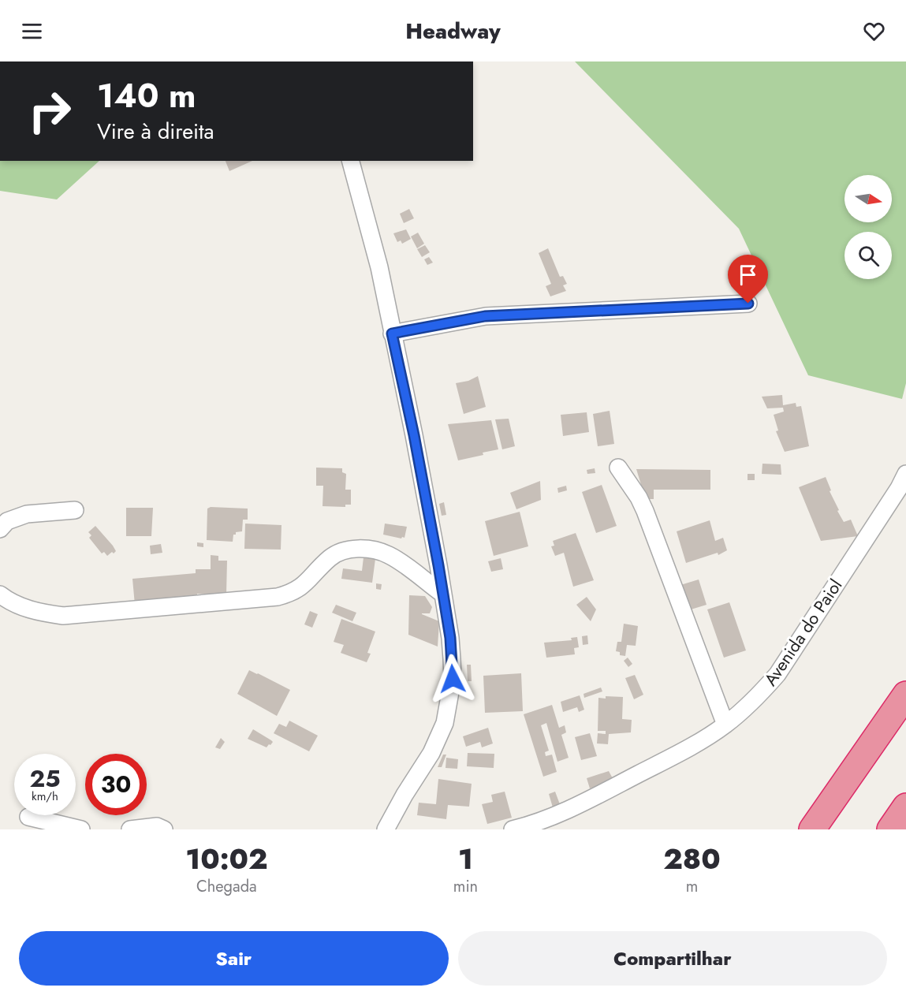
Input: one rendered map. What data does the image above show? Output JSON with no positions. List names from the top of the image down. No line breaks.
{"streets":{"street":["Avenida do Paiol"]},"north":"right","page":{"header":"Headway","turn":["140 m","Vire à direita"],"speed":"25 km/h","limit":"30","eta":["10:02","Chegada","1","min","280","m"],"buttons":["Sair","Compartilhar"]}}
